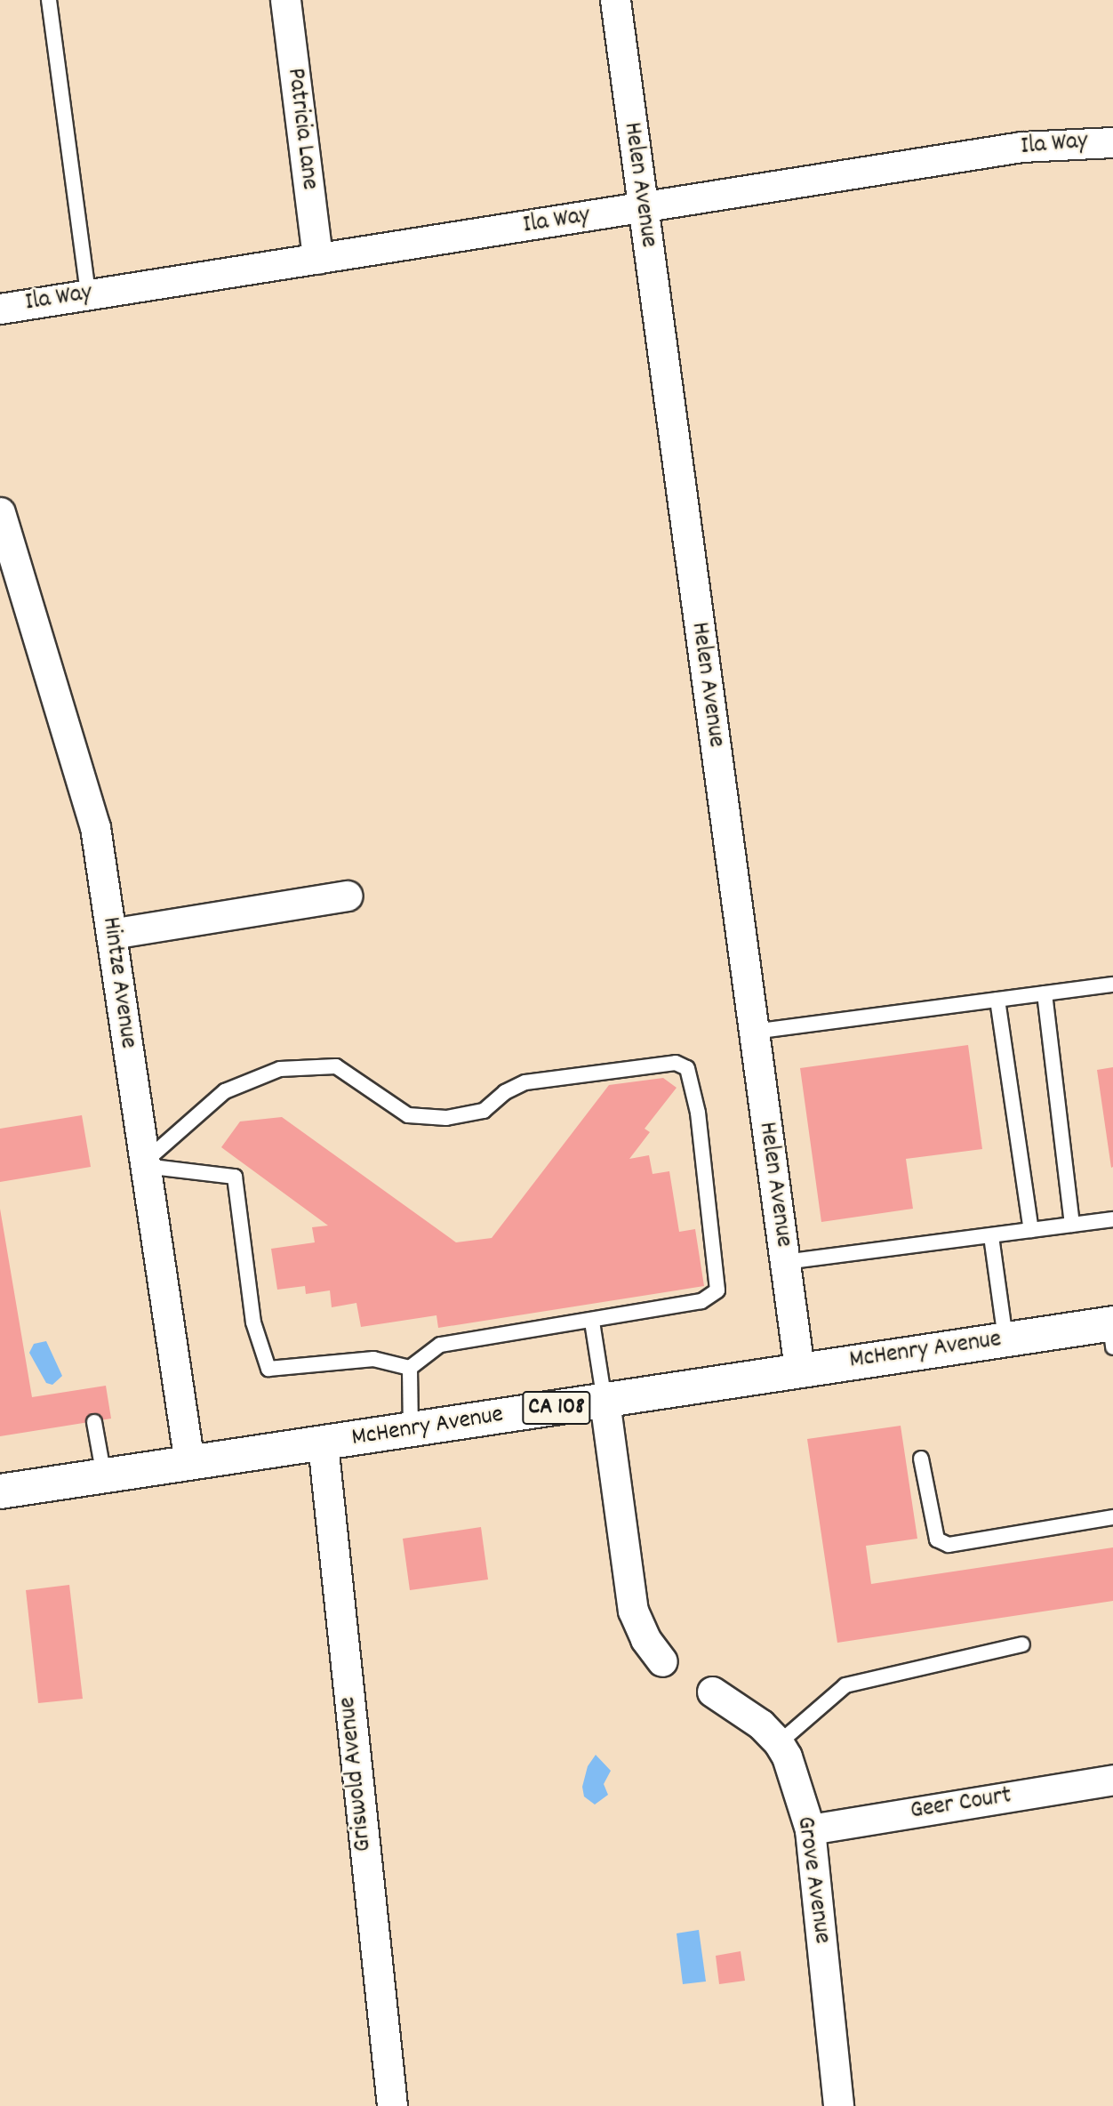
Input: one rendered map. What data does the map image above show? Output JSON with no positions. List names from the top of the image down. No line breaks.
{"streets":{"main road":["McHenry Avenue","CA 108"],"street":["Patricia Lane","Ila Way","Helen Avenue","Hintze Avenue","Griswold Avenue","Geer Court","Grove Avenue"]},"crossings":[["Patricia Lane","Ila Way"],["Ila Way","Helen Avenue"],["Helen Avenue","McHenry Avenue"],["Hintze Avenue","McHenry Avenue"],["McHenry Avenue","Griswold Avenue"],["Geer Court","Grove Avenue"]]}
